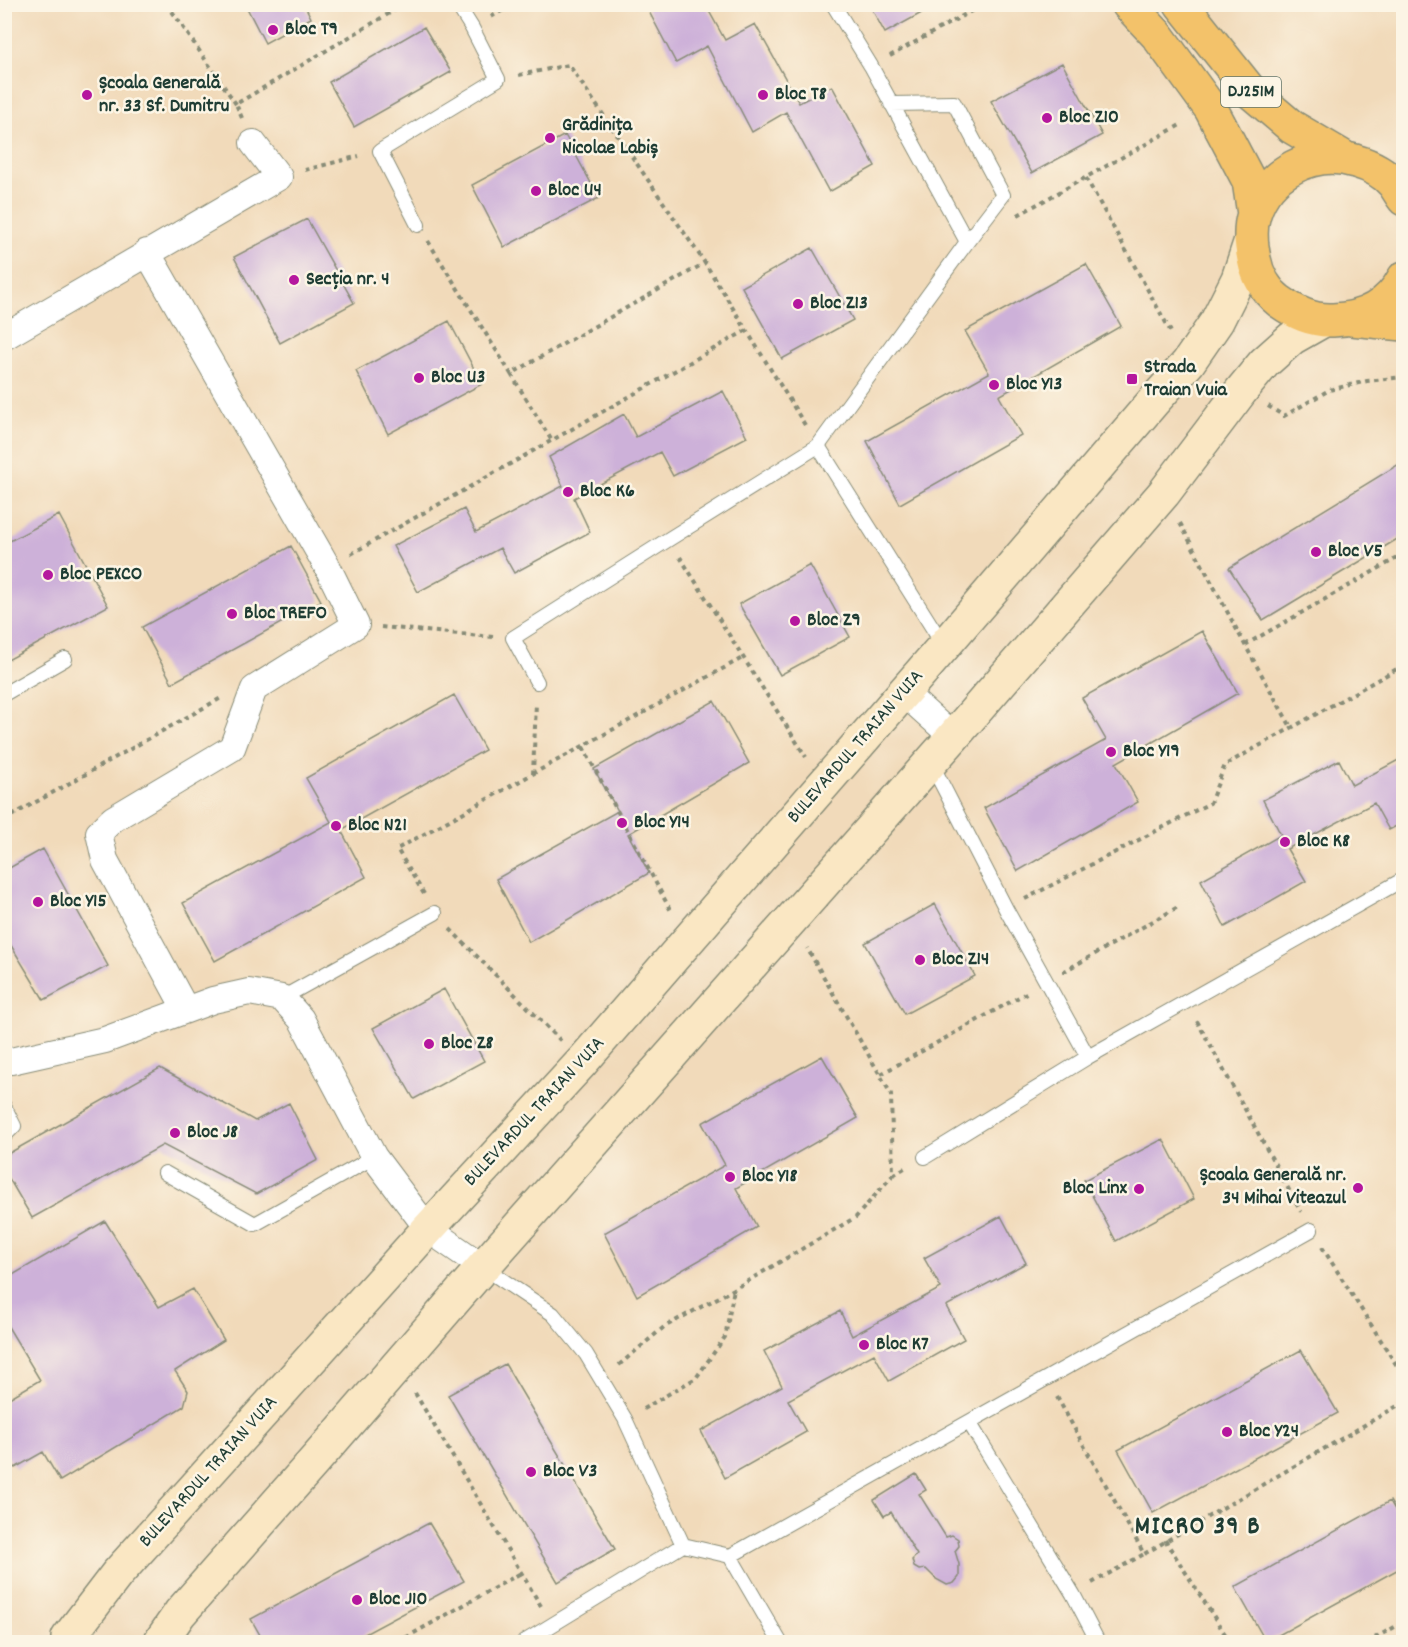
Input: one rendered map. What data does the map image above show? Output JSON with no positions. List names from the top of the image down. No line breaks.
{"streets":{"highway":["DJ251M"],"main road":["BULEVARDUL TRAIAN VUIA"]},"crossings":[["DJ251M","BULEVARDUL TRAIAN VUIA"]],"districts":["MICRO 39 B"],"places":{"other":["Bloc T9","Școala Generală nr. 33 Sf. Dumitru","Bloc T8","Bloc Z10","Grădinița Nicolae Labiș","Bloc U4","Secția nr. 4","Bloc Z13","Bloc U3","Bloc Y13","Bloc K6","Bloc V5","Bloc PEXCO","Bloc TREFO","Bloc Z9","Bloc Y19","Bloc Y14","Bloc N21","Bloc K8","Bloc Y15","Bloc Z14","Bloc Z8","Bloc J8","Bloc Y18","Școala Generală nr. 34 Mihai Viteazul","Bloc Linx","Bloc K7","Bloc Y24","Bloc V3","Bloc J10"],"transit":["Strada Traian Vuia"]}}
